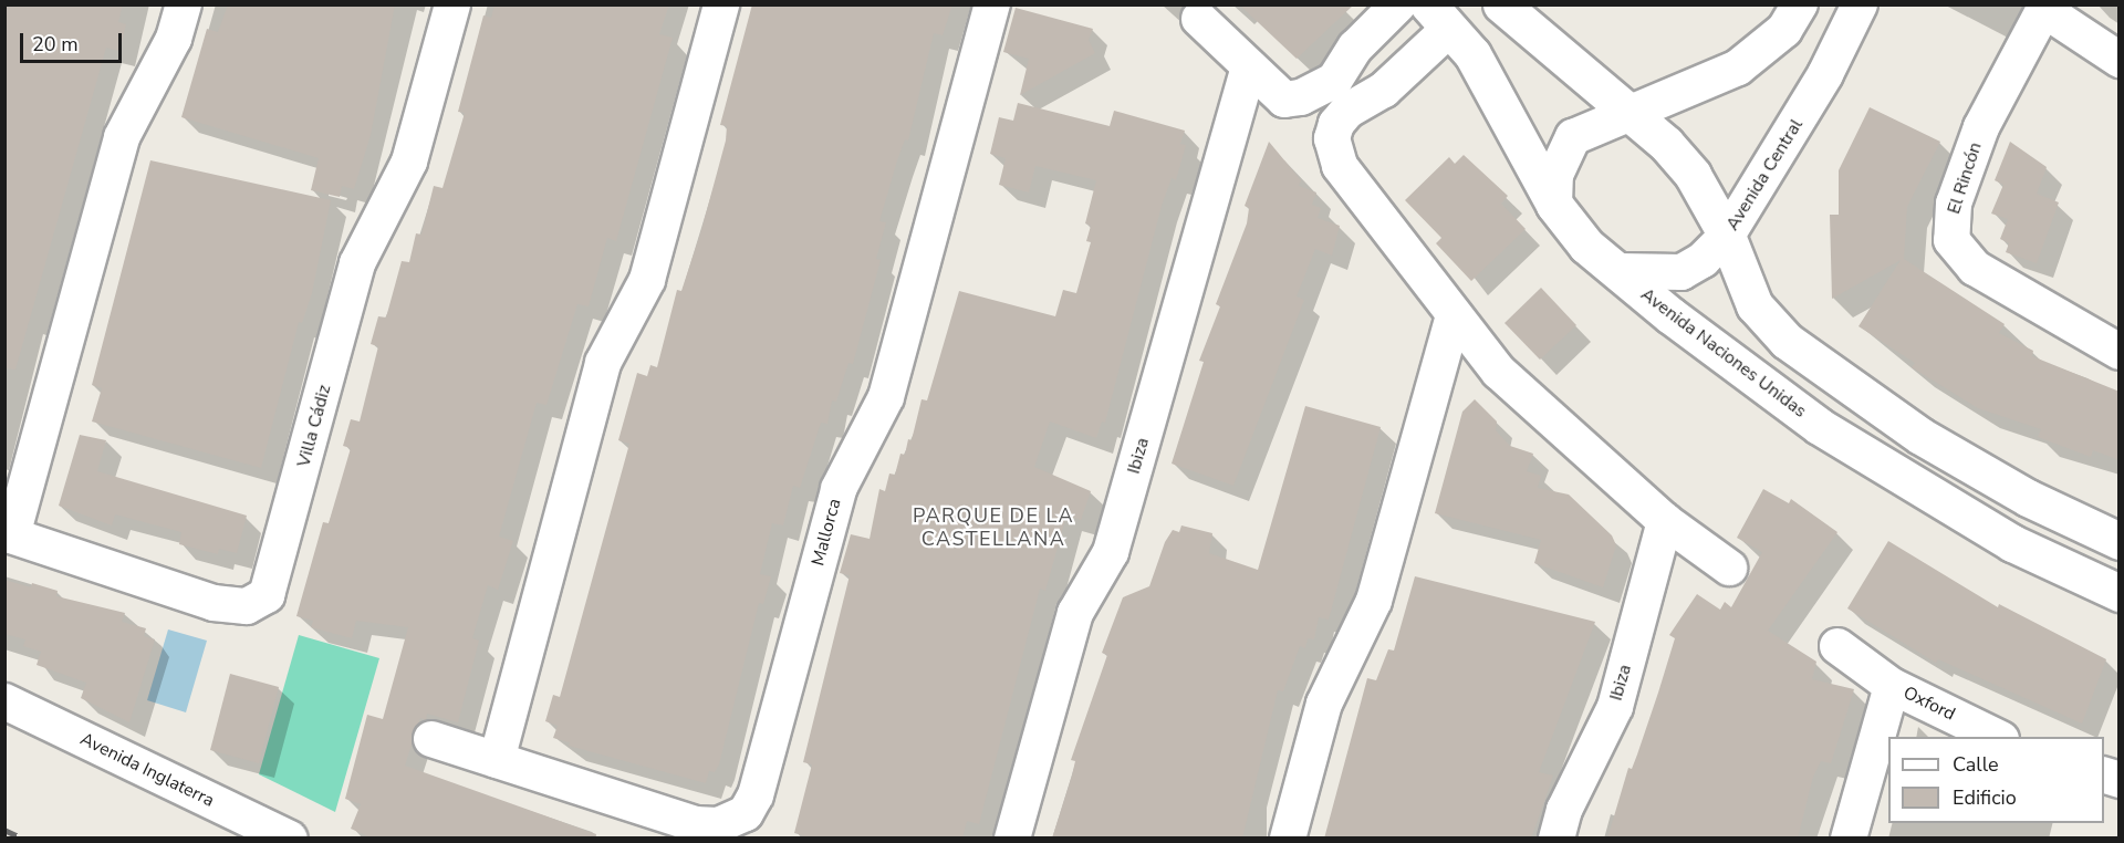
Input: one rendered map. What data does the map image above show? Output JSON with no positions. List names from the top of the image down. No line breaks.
{"streets":{"street":["Avenida Central","El Rincón","Avenida Naciones Unidas","Villa Cádiz","Ibiza","Mallorca","Oxford","Avenida Inglaterra"]},"crossings":[["Avenida Central","Avenida Naciones Unidas"]],"districts":["PARQUE DE LA CASTELLANA"],"legend":["Calle","Edificio"],"scale_bar":"20 m"}
